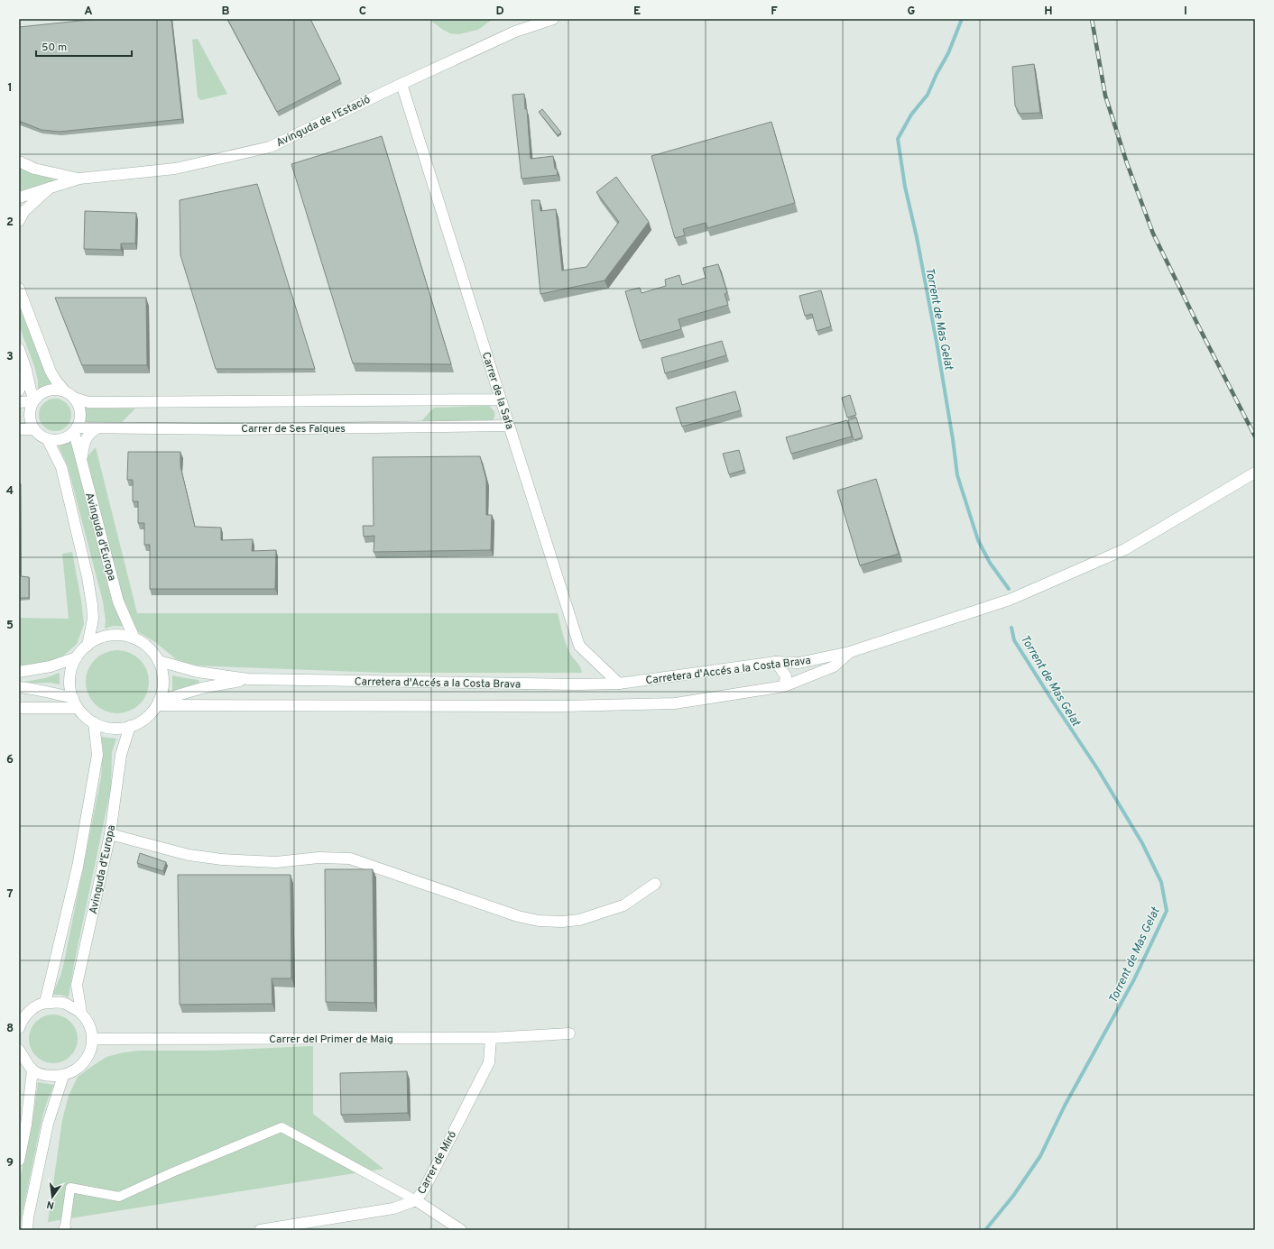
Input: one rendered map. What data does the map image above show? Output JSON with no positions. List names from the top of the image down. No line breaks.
{"streets":{"street":["Avinguda de l'Estació","Carrer de la Safa","Carrer de Ses Falques","Avinguda d'Europa","Carretera d'Accés a la Costa Brava","Carrer del Primer de Maig","Carrer de Miró"]},"crossings":[["Avinguda de l'Estació","Carrer de la Safa"],["Carrer de la Safa","Carrer de Ses Falques"],["Carrer de la Safa","Carretera d'Accés a la Costa Brava"],["Carrer de Ses Falques","Avinguda d'Europa"],["Avinguda d'Europa","Carretera d'Accés a la Costa Brava"],["Carrer del Primer de Maig","Carrer de Miró"]],"water":["Torrent de Mas Gelat"],"scale_bar":"50 m","north":"bottom","grid":{"columns":["A","B","C","D","E","F","G","H","I"],"rows":["1","2","3","4","5","6","7","8","9"]}}
